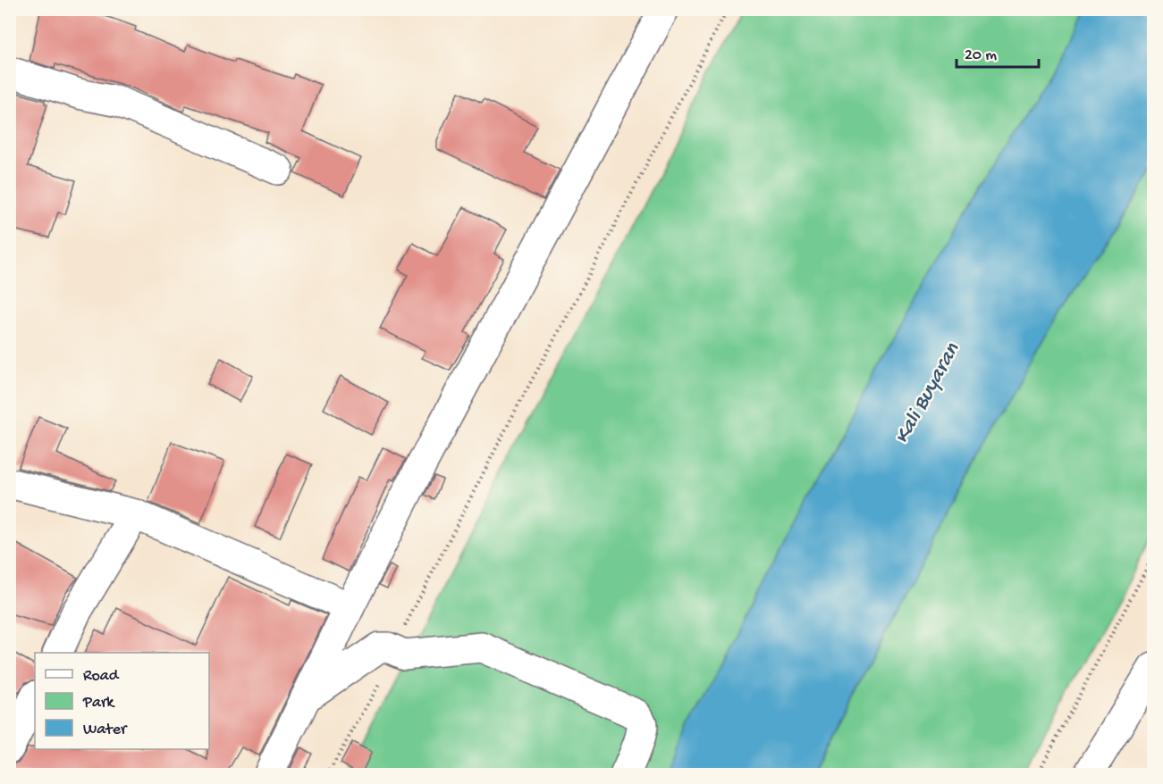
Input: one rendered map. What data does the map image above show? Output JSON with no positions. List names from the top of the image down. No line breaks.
{"water":["Kali Buyaran"],"legend":["Road","Park","Water"],"scale_bar":"20 m"}
